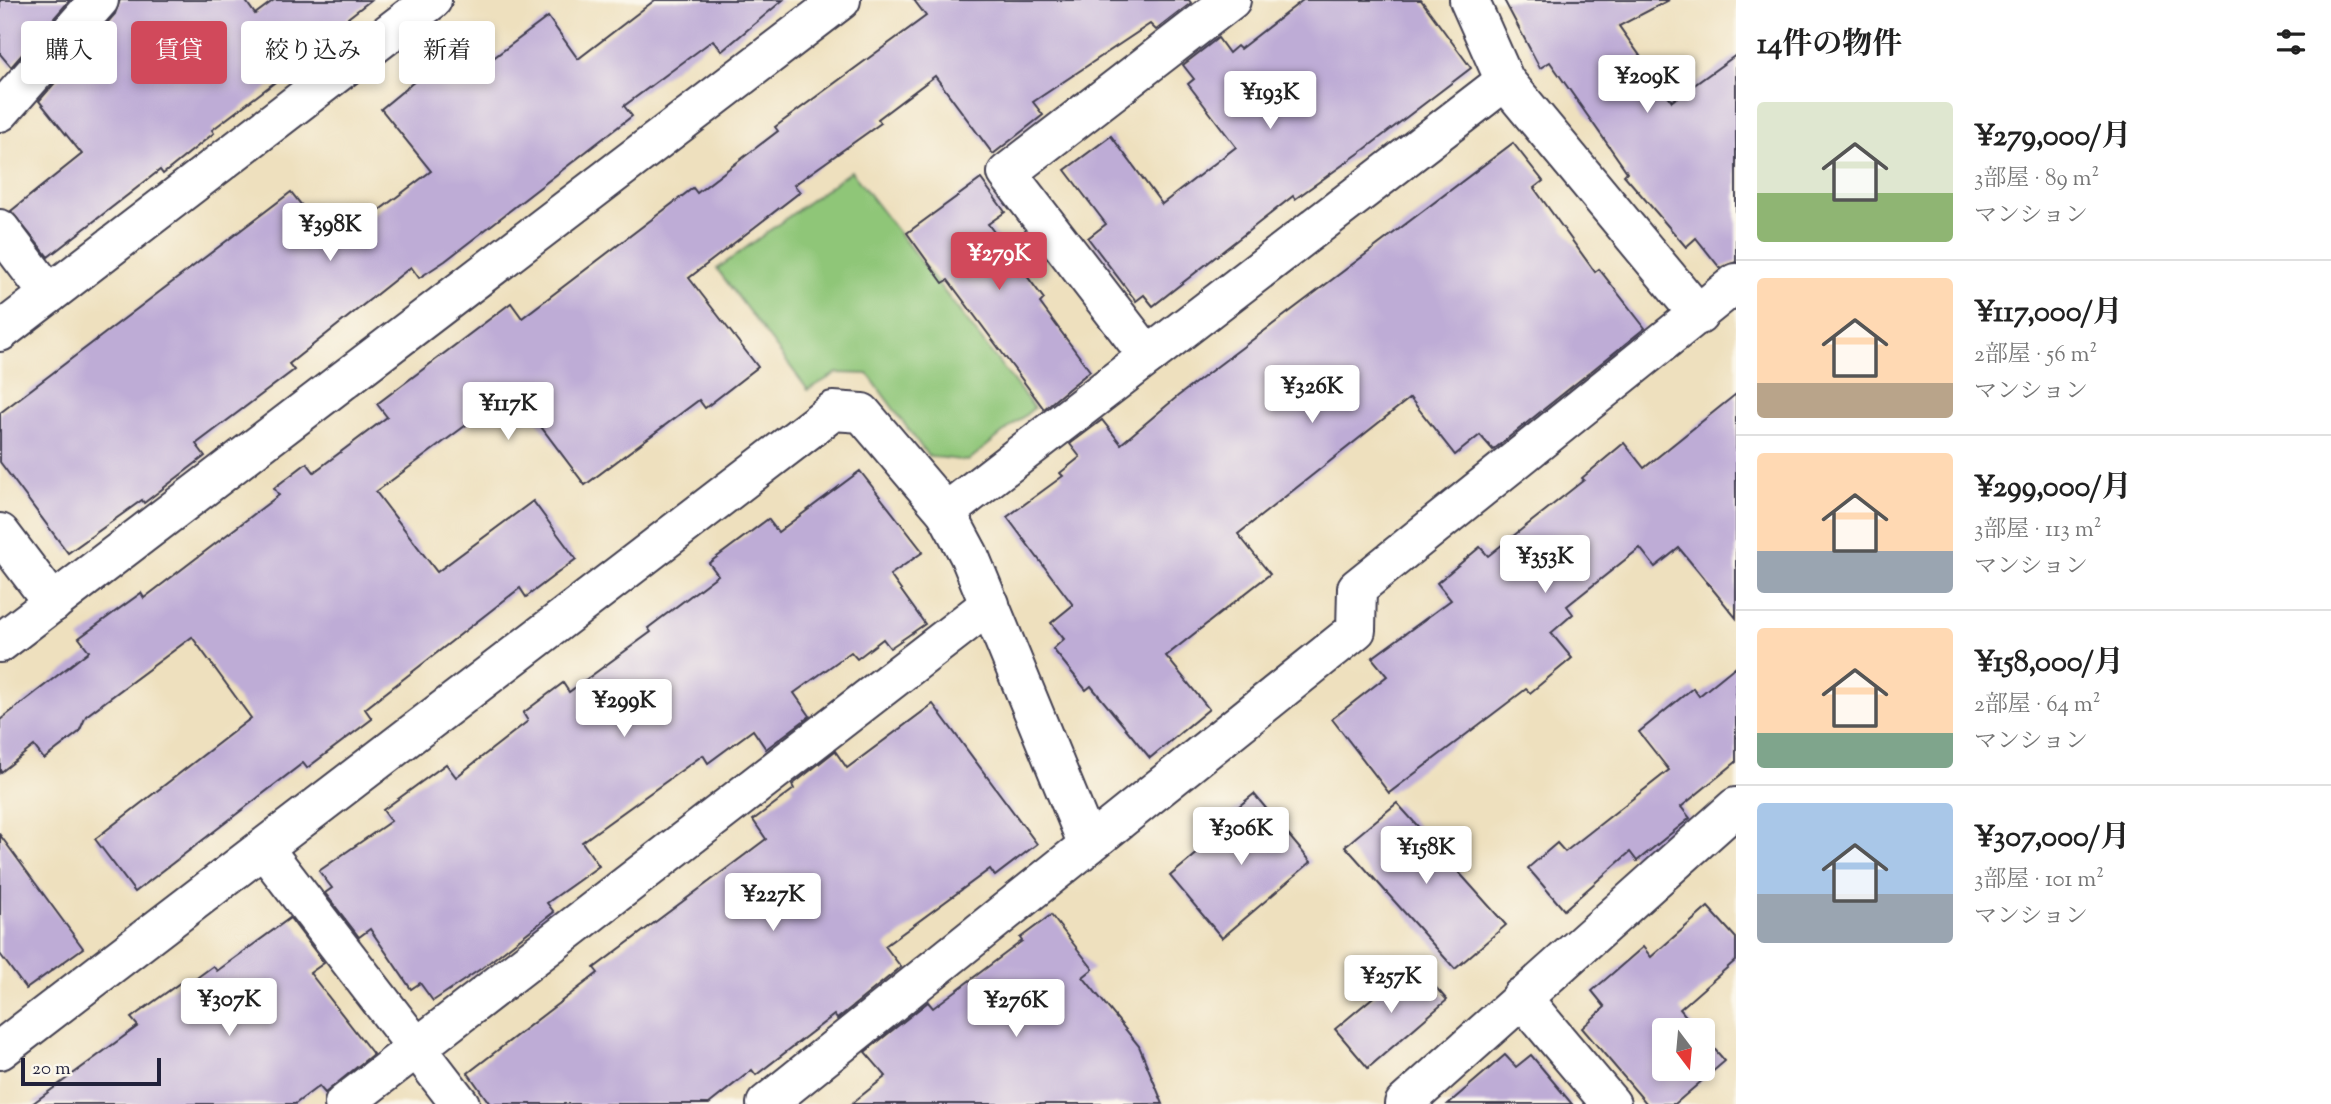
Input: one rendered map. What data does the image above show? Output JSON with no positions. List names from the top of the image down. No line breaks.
{"scale_bar":"20 m","north":"bottom","page":{"heading":"14件の物件","chip":["購入","賃貸","絞り込み","新着"],"price":["¥209K","¥193K","¥398K","¥279K","¥326K","¥117K","¥353K","¥299K","¥306K","¥158K","¥227K","¥257K","¥307K","¥276K"],"list":[{"name":"¥279,000/月","note":"3部屋 · 89 m² · マンション"},{"name":"¥117,000/月","note":"2部屋 · 56 m² · マンション"},{"name":"¥299,000/月","note":"3部屋 · 113 m² · マンション"},{"name":"¥158,000/月","note":"2部屋 · 64 m² · マンション"},{"name":"¥307,000/月","note":"3部屋 · 101 m² · マンション"}],"scale":"20 m"}}
